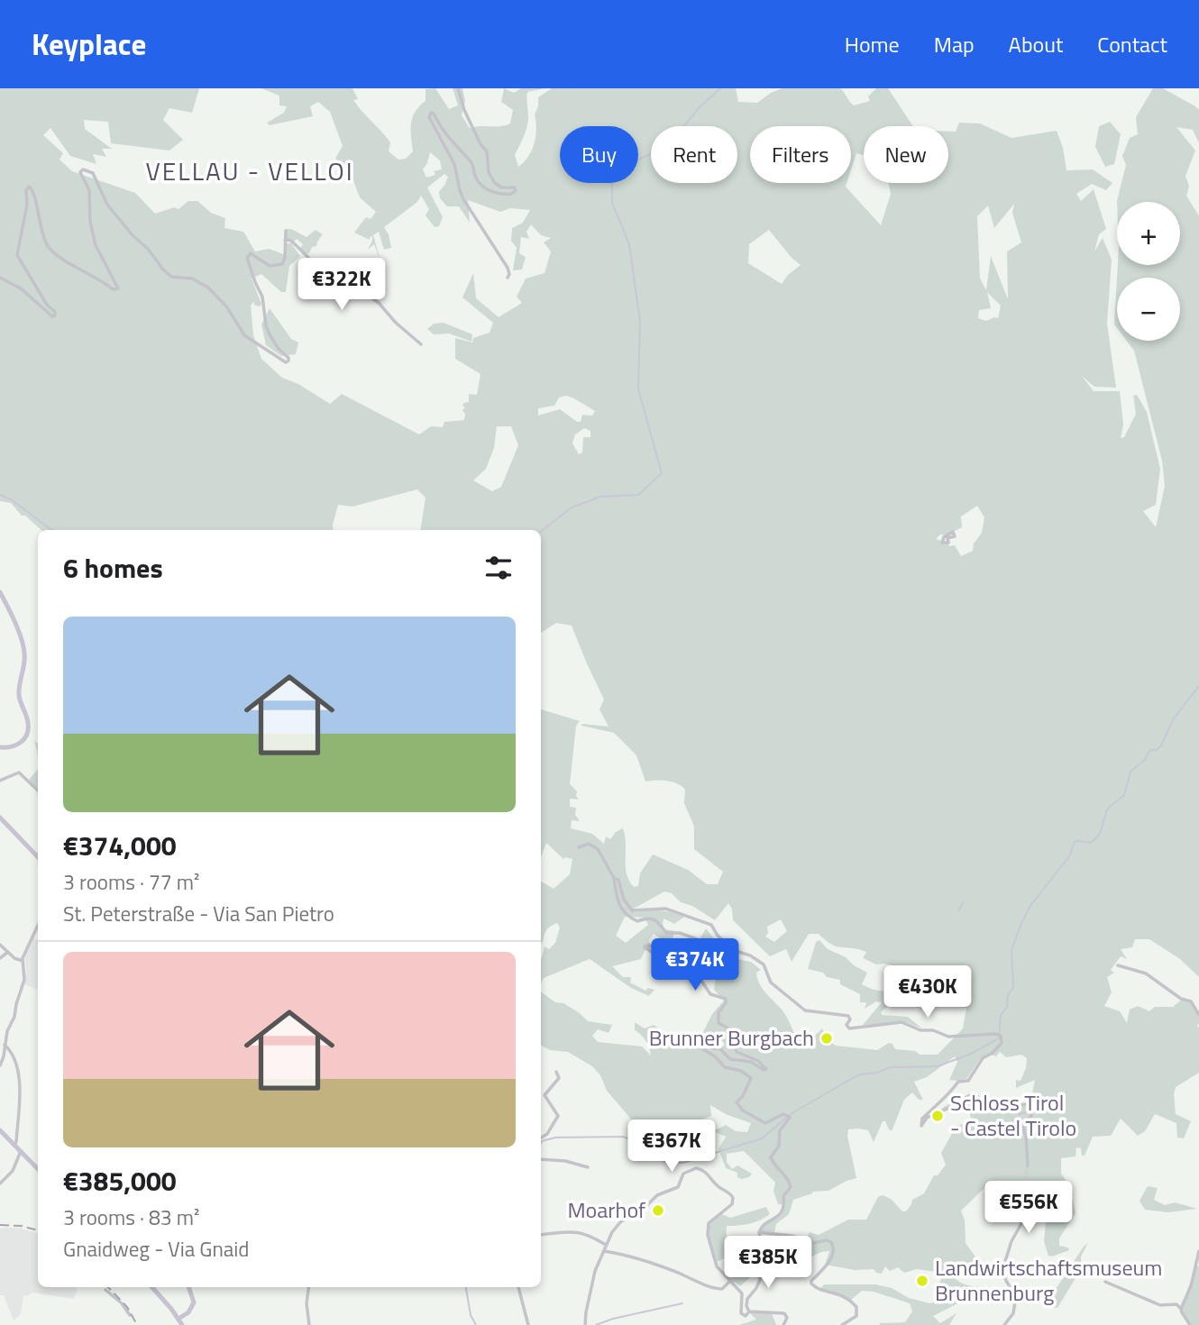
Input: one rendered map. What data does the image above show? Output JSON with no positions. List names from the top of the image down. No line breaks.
{"districts":["VELLAU - VELLOI"],"places":["Brunner Burgbach","Schloss Tirol - Castel Tirolo","Moarhof","Landwirtschaftsmuseum Brunnenburg"],"page":{"header":"Keyplace","nav":["Home","Map","About","Contact"],"chip":["Buy","Rent","Filters","New"],"map_buttons":["+","−"],"price":["€322K","€374K","€430K","€367K","€556K","€385K"],"heading":"6 homes","list":[{"name":"€374,000","note":"3 rooms · 77 m² · St. Peterstraße - Via San Pietro"},{"name":"€385,000","note":"3 rooms · 83 m² · Gnaidweg - Via Gnaid"}]}}
